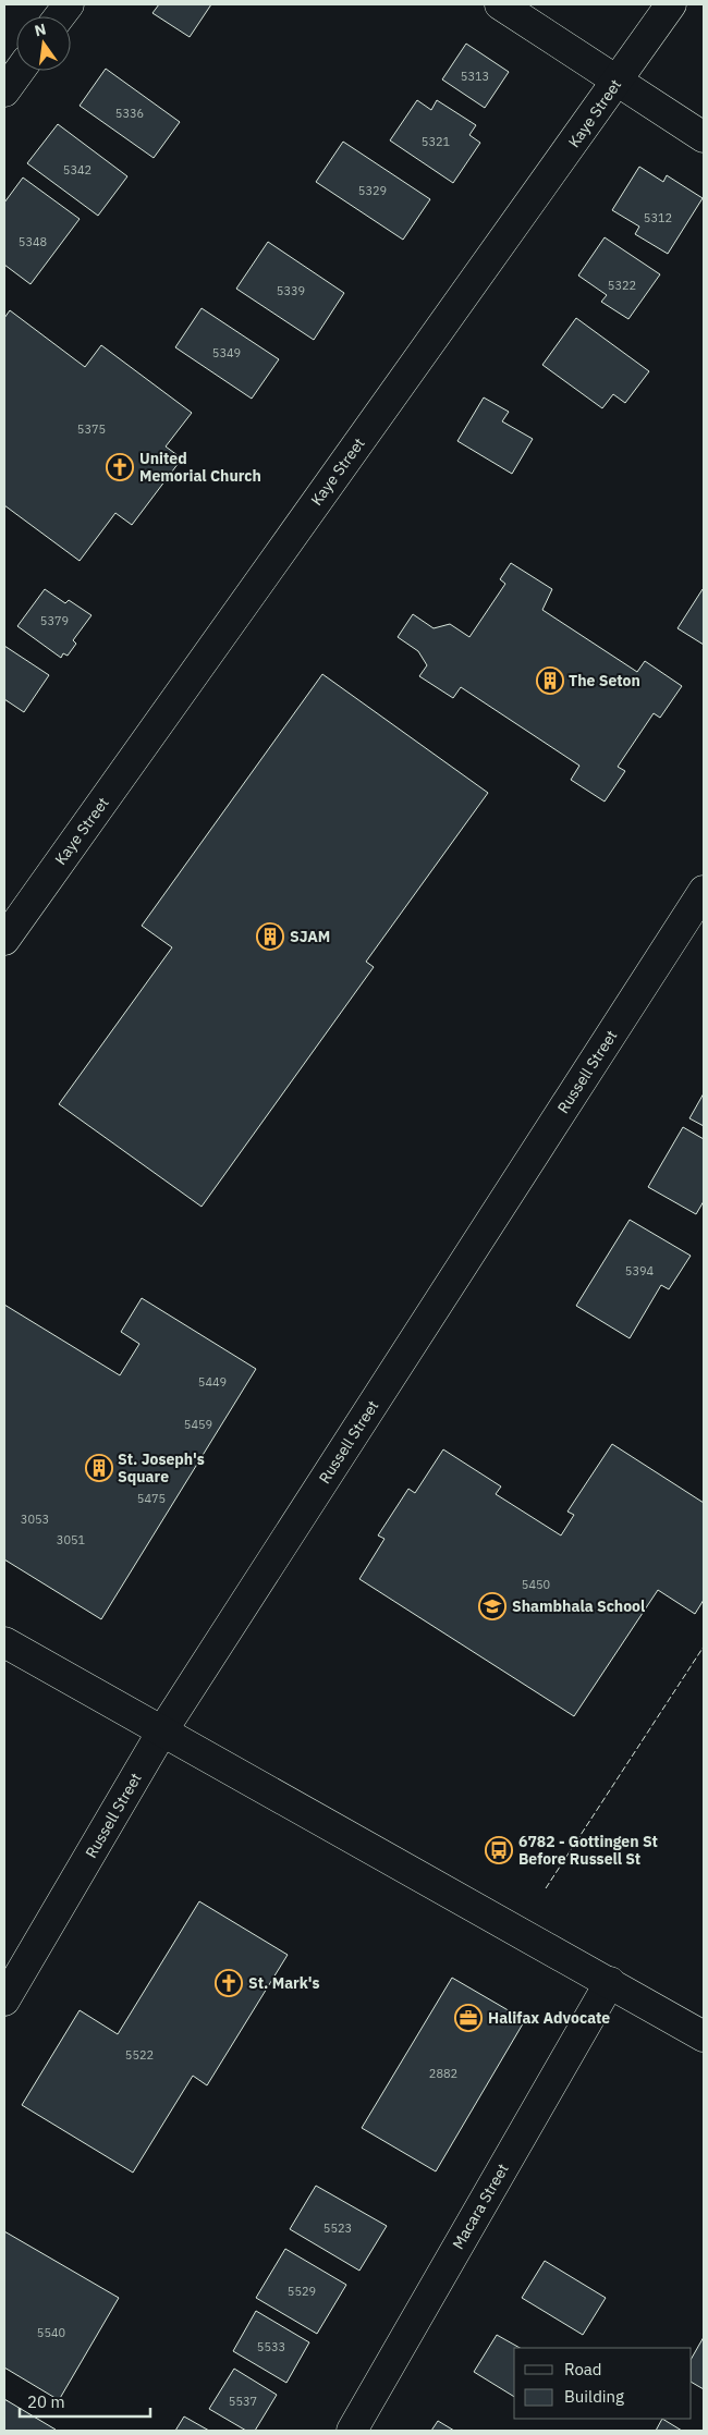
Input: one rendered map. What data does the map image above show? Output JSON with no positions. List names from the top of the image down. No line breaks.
{"streets":{"street":["Kaye Street","Russell Street","Macara Street"]},"places":{"church":["United Memorial Church","St. Mark's"],"building":["The Seton","SJAM","St. Joseph's Square"],"school or university":["Shambhala School"],"bus stop":["6782 - Gottingen St Before Russell St"],"office":["Halifax Advocate"]},"house_numbers":["5313","5336","5321","5342","5329","5312","5348","5322","5339","5349","5375","5379","5394","5449","5459","5475","3053","3051","5450","5522","2882","5523","5529","5540","5533","5537"],"legend":["Road","Building"],"scale_bar":"20 m","north":"top"}
